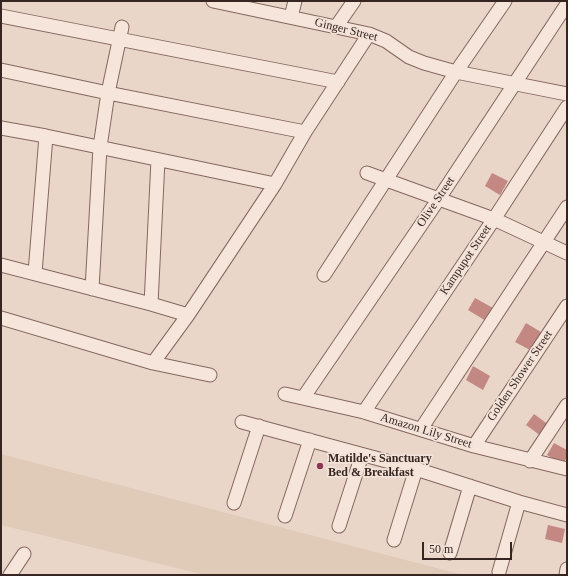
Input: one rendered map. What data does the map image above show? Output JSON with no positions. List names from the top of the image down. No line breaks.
{"streets":{"street":["Ginger Street","Olive Street","Kampupot Street","Golden Shower Street","Amazon Lily Street"]},"crossings":[["Ginger Street","Olive Street"],["Olive Street","Amazon Lily Street"],["Kampupot Street","Amazon Lily Street"],["Golden Shower Street","Amazon Lily Street"]],"places":["Matilde's Sanctuary Bed & Breakfast"],"scale_bar":"50 m"}
